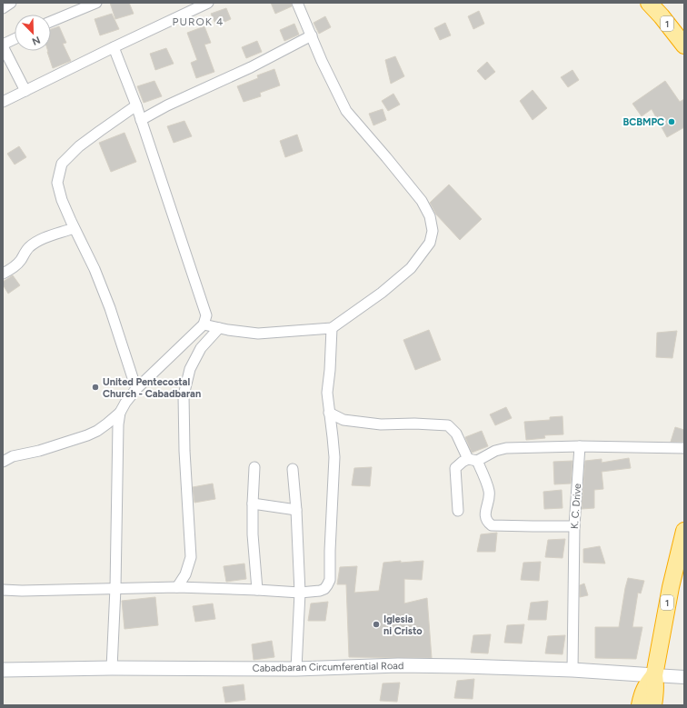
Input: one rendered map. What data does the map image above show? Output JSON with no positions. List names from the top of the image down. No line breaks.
{"streets":{"highway":["1"],"main road":["Cabadbaran Circumferential Road"],"street":["K. C. Drive"]},"crossings":[["1","Cabadbaran Circumferential Road"],["K. C. Drive","Cabadbaran Circumferential Road"]],"districts":["PUROK 4"],"places":["BCBMPC","United Pentecostal Church - Cabadbaran","Iglesia ni Cristo"],"north":"bottom right"}
